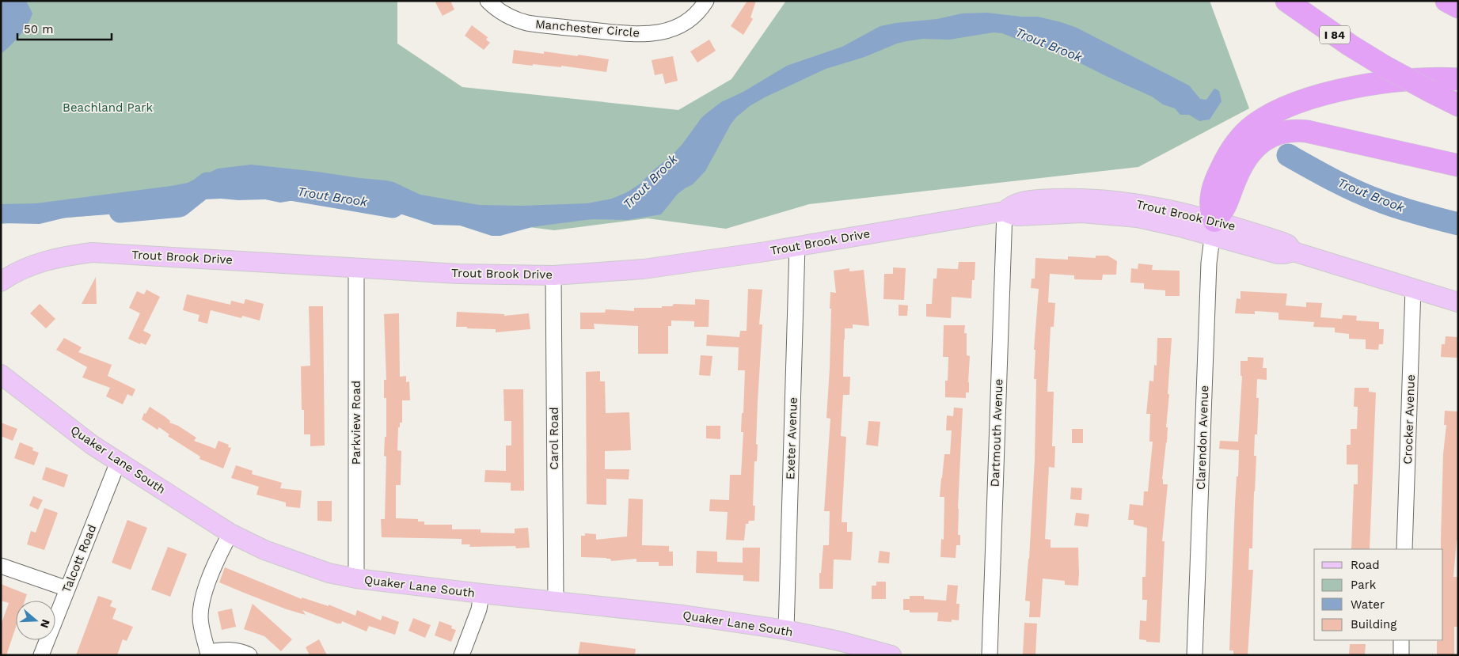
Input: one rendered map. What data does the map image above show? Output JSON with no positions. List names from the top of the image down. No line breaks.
{"streets":{"highway":["I 84"],"main road":["Trout Brook Drive","Quaker Lane South"],"street":["Manchester Circle","Crocker Avenue","Parkview Road","Dartmouth Avenue","Clarendon Avenue","Carol Road","Exeter Avenue","Talcott Road"]},"crossings":[["Trout Brook Drive","Crocker Avenue"],["Trout Brook Drive","Parkview Road"],["Trout Brook Drive","Dartmouth Avenue"],["Trout Brook Drive","Clarendon Avenue"],["Trout Brook Drive","Carol Road"],["Trout Brook Drive","Exeter Avenue"],["Parkview Road","Quaker Lane South"],["Carol Road","Quaker Lane South"],["Exeter Avenue","Quaker Lane South"],["Quaker Lane South","Talcott Road"]],"water":["Trout Brook"],"parks":["Beachland Park"],"legend":["Road","Park","Water","Building"],"scale_bar":"50 m","north":"right"}
